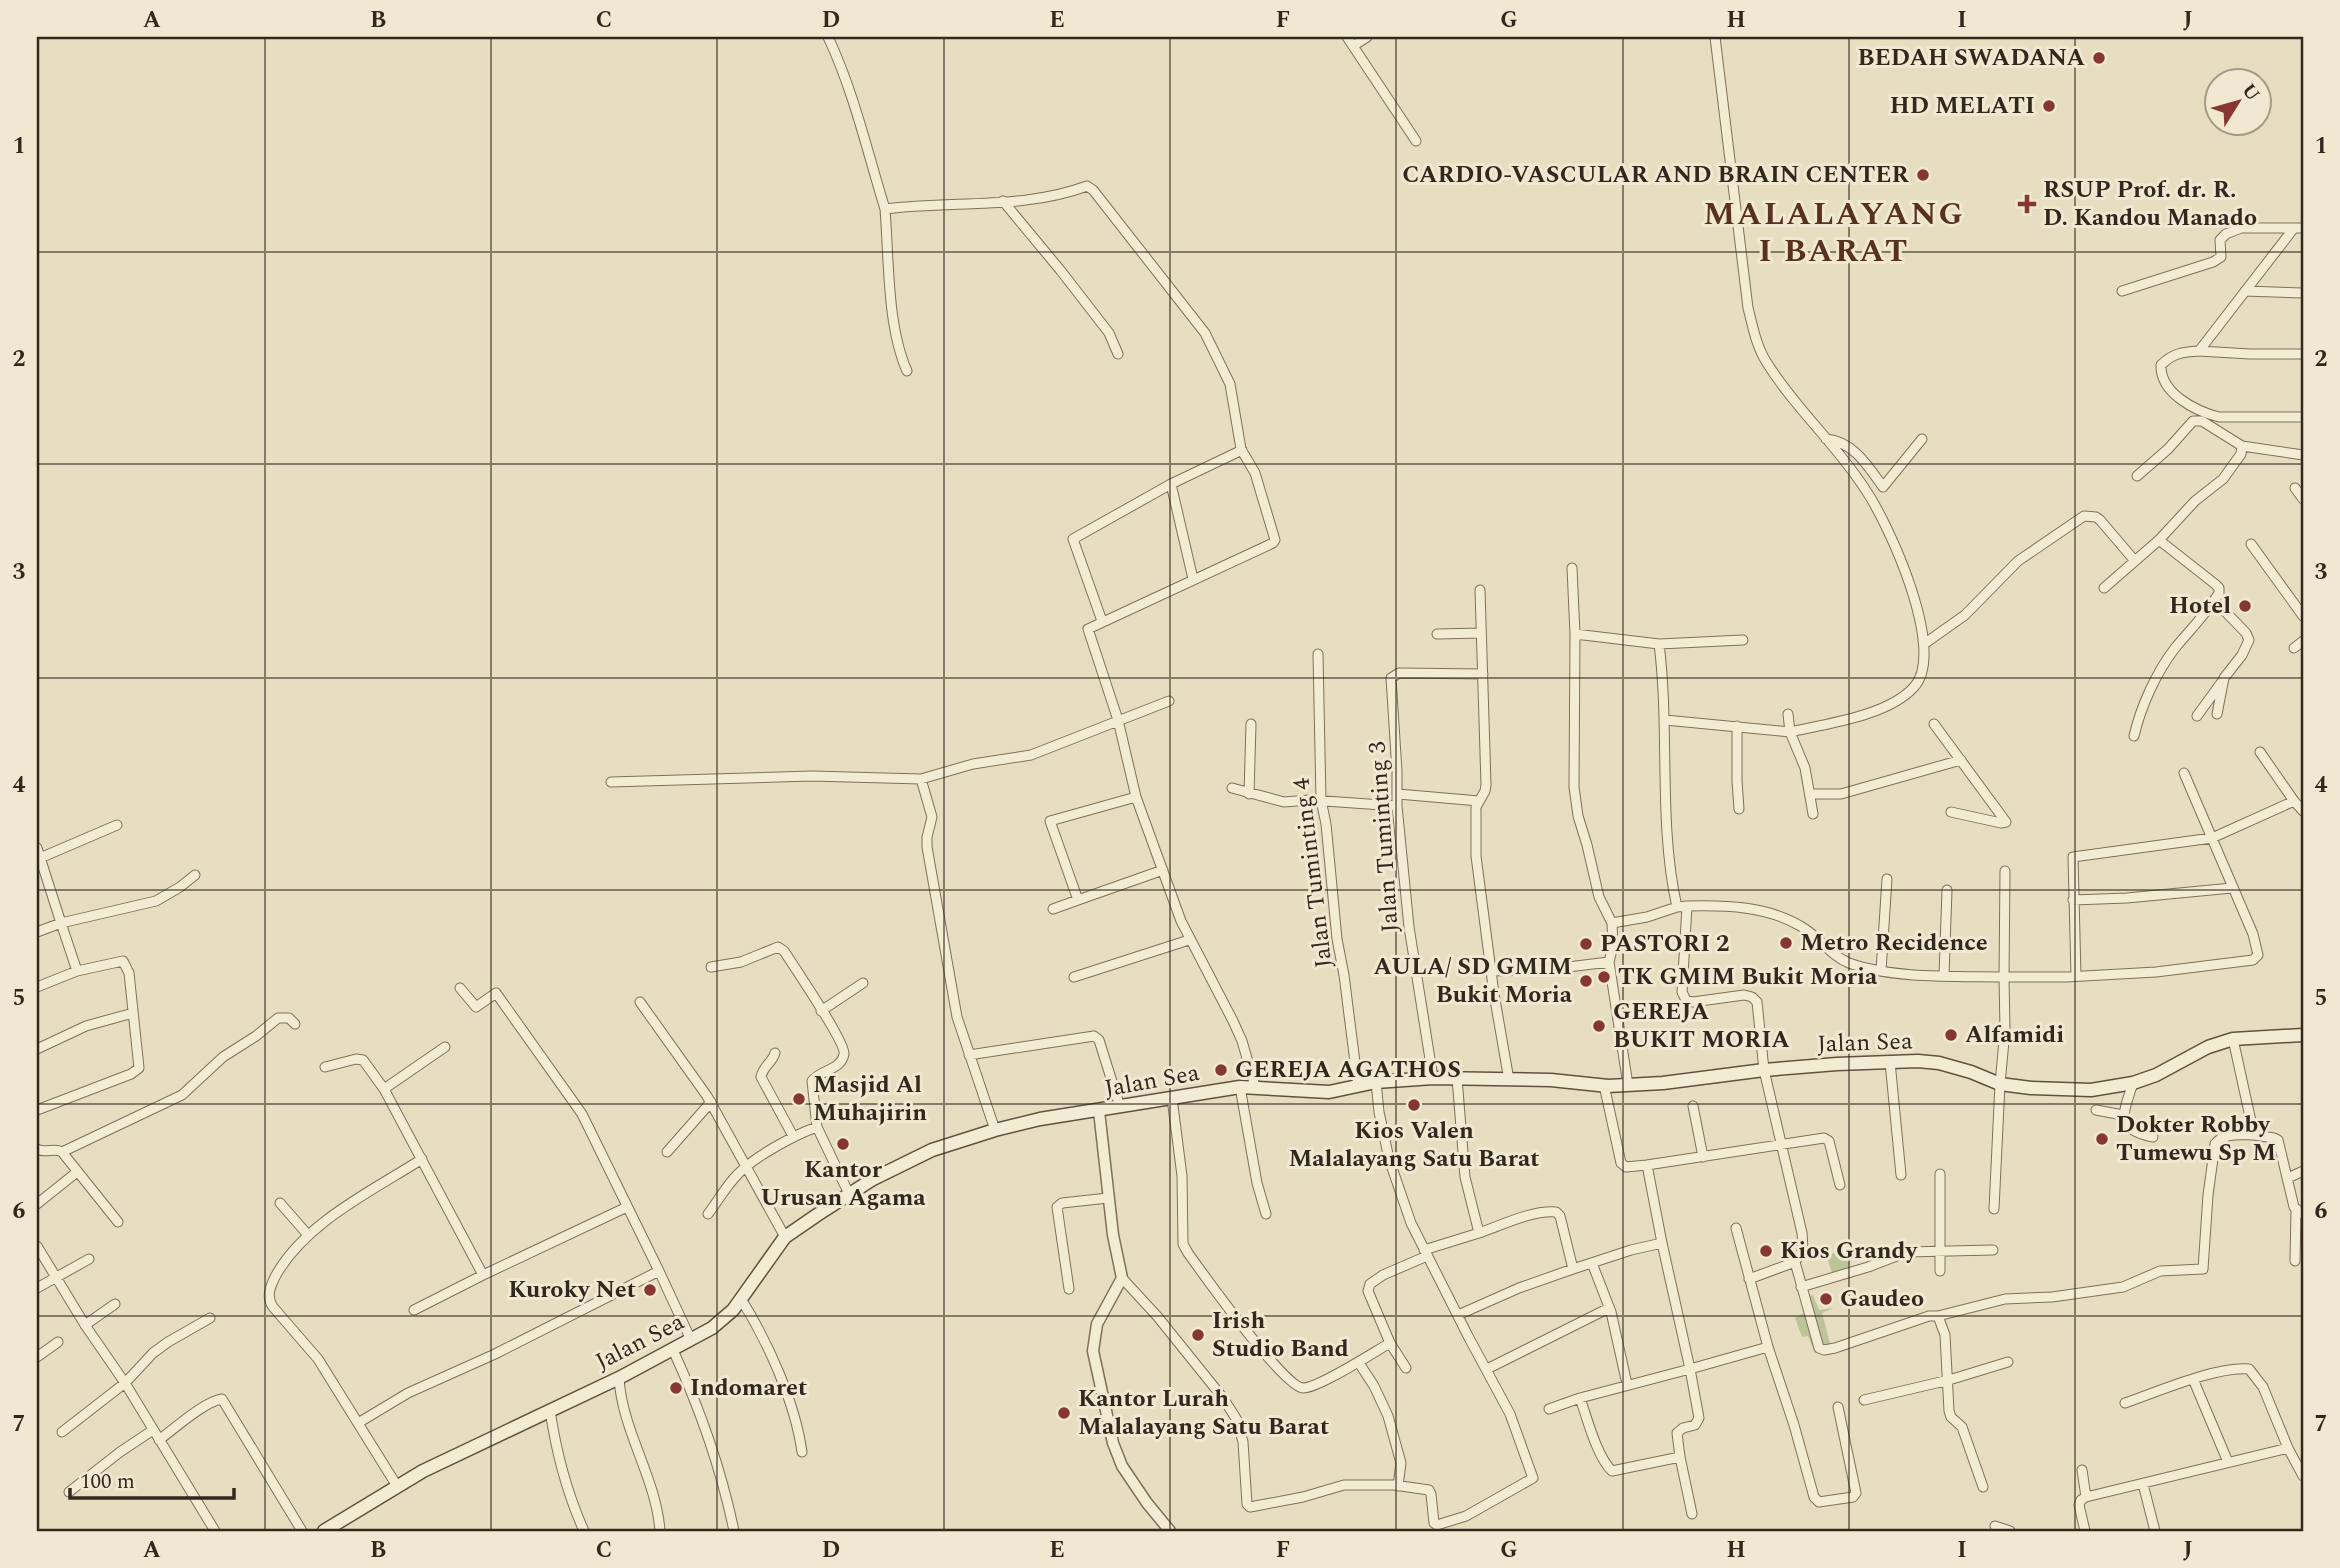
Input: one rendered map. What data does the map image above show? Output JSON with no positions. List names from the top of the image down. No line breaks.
{"streets":{"main road":["Jalan Sea"],"street":["Jalan Tuminting 3","Jalan Tuminting 4"]},"crossings":[["Jalan Tuminting 3","Jalan Sea"],["Jalan Tuminting 4","Jalan Sea"]],"districts":["MALALAYANG I BARAT"],"places":{"other":["BEDAH SWADANA","HD MELATI","CARDIO-VASCULAR AND BRAIN CENTER","Hotel","Metro Recidence","PASTORI 2","TK GMIM Bukit Moria","AULA/ SD GMIM Bukit Moria","GEREJA BUKIT MORIA","Alfamidi","GEREJA AGATHOS","Masjid Al Muhajirin","Kios Valen Malalayang Satu Barat","Dokter Robby Tumewu Sp M","Kantor Urusan Agama","Kios Grandy","Kuroky Net","Gaudeo","Irish Studio Band","Indomaret","Kantor Lurah Malalayang Satu Barat"],"health":["RSUP Prof. dr. R. D. Kandou Manado"]},"scale_bar":"100 m","north":"top right","grid":{"columns":["A","B","C","D","E","F","G","H","I","J"],"rows":["1","2","3","4","5","6","7"]}}
